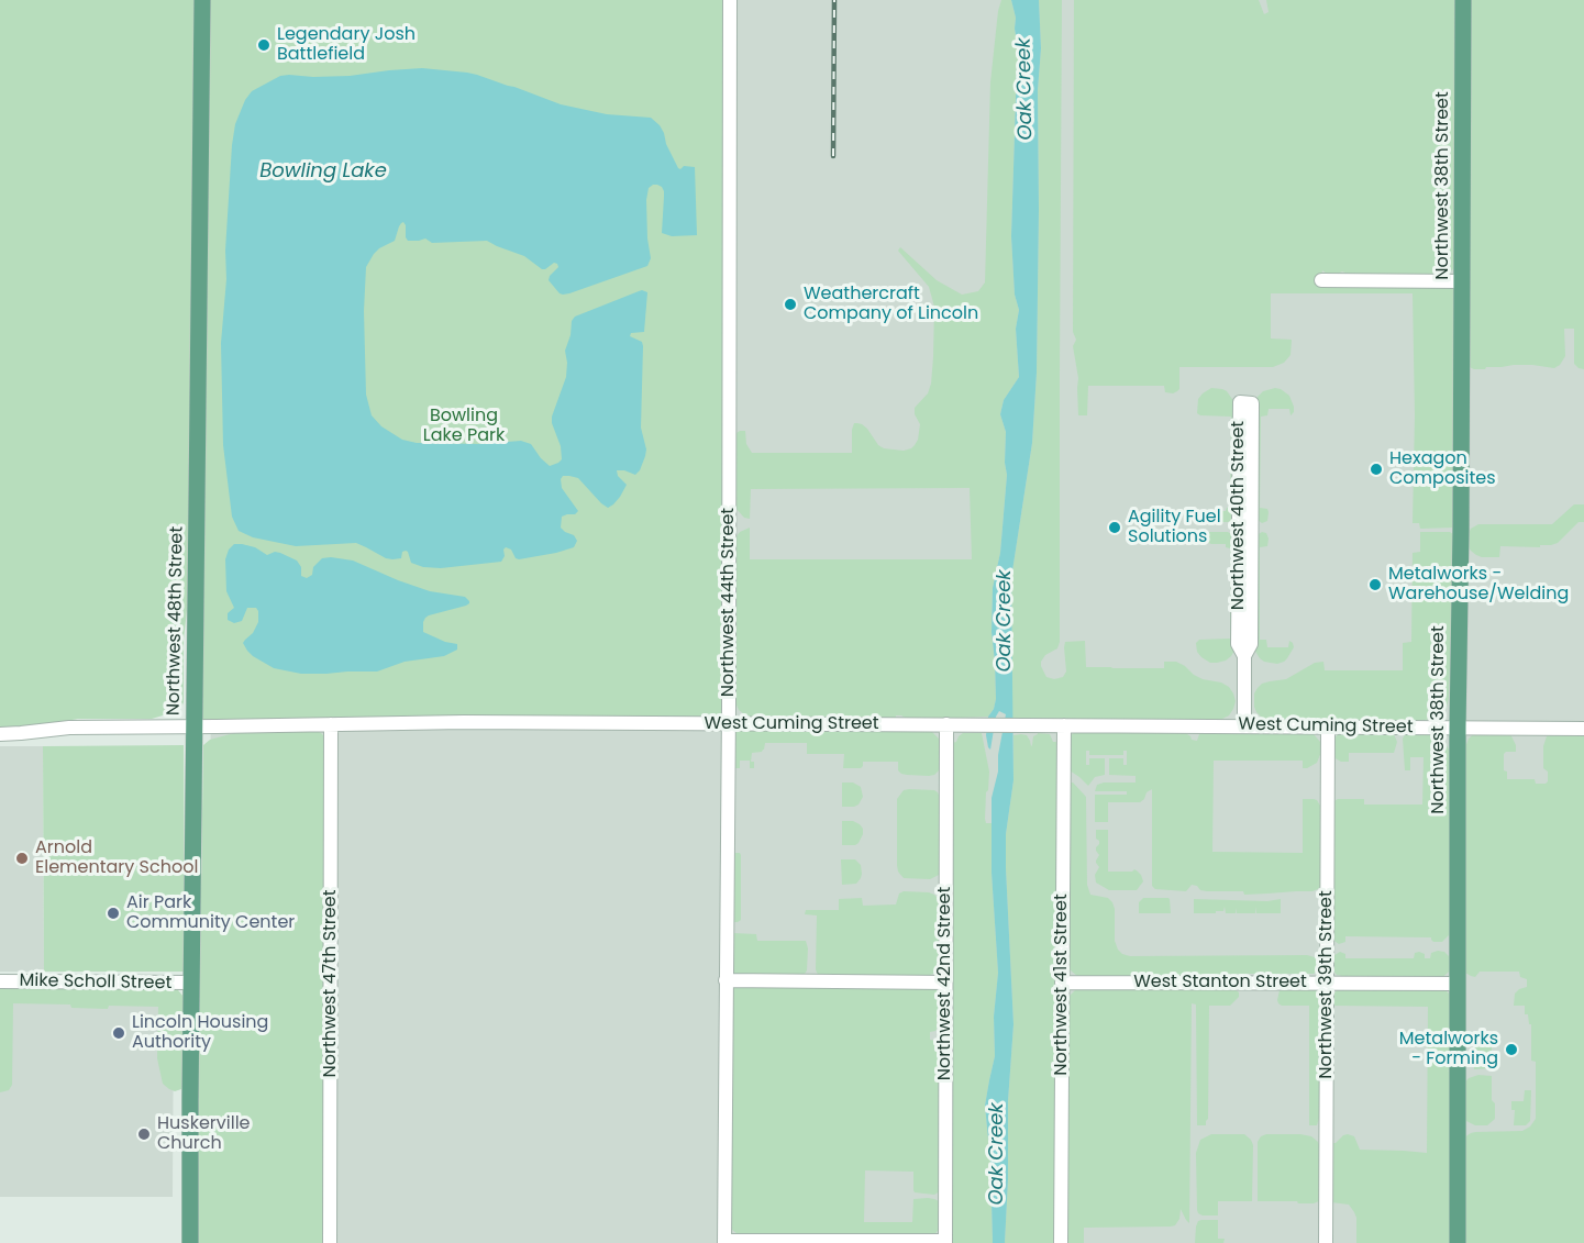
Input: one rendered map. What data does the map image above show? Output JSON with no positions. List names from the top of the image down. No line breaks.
{"streets":{"main road":["Northwest 38th Street","Northwest 48th Street"],"street":["Northwest 40th Street","Northwest 44th Street","West Cuming Street","Mike Scholl Street","West Stanton Street","Northwest 47th Street","Northwest 42nd Street","Northwest 41st Street","Northwest 39th Street"]},"crossings":[["Northwest 38th Street","West Cuming Street"],["Northwest 38th Street","West Stanton Street"],["Northwest 40th Street","West Cuming Street"],["Northwest 44th Street","West Cuming Street"],["Northwest 48th Street","West Cuming Street"],["Northwest 48th Street","Mike Scholl Street"],["West Cuming Street","Northwest 47th Street"],["West Cuming Street","Northwest 42nd Street"],["West Cuming Street","Northwest 41st Street"],["West Cuming Street","Northwest 39th Street"],["West Stanton Street","Northwest 41st Street"],["West Stanton Street","Northwest 39th Street"]],"water":["Oak Creek","Bowling Lake"],"parks":["Bowling Lake Park"],"places":["Legendary Josh Battlefield","Weathercraft Company of Lincoln","Hexagon Composites","Agility Fuel Solutions","Metalworks - Warehouse/Welding","Arnold Elementary School","Air Park Community Center","Lincoln Housing Authority","Metalworks - Forming","Huskerville Church"]}
